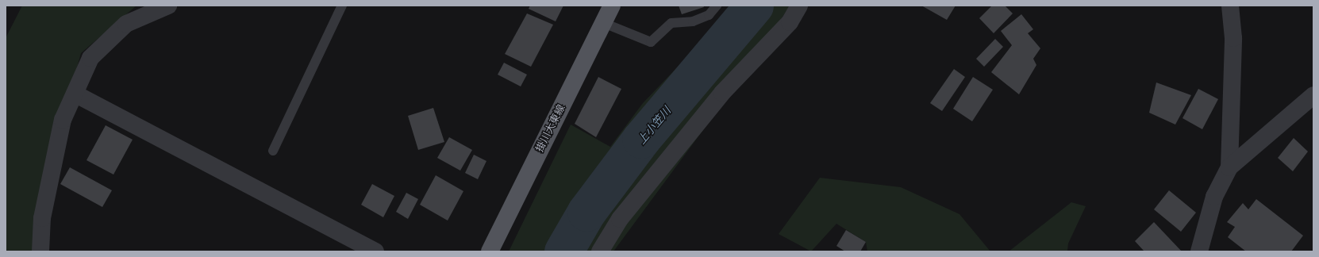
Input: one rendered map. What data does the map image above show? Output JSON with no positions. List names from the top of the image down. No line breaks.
{"streets":{"main road":["掛川大東線"]},"water":["上小笠川"]}
